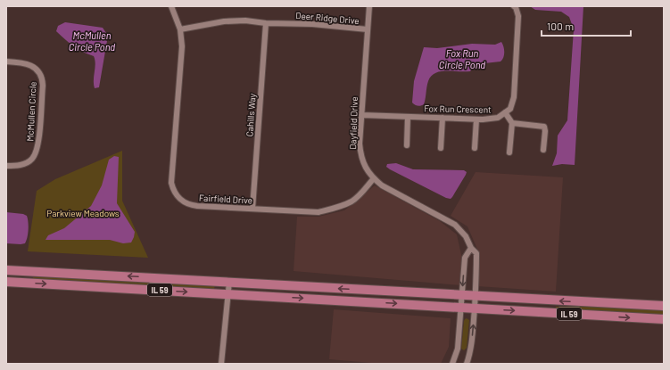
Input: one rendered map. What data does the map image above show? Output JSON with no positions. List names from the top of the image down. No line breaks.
{"streets":{"main road":["IL 59"],"street":["Deer Ridge Drive","Fox Run Crescent","McMullen Circle","Cahills Way","Dayfield Drive","Fairfield Drive"]},"crossings":[["Deer Ridge Drive","Cahills Way"],["Deer Ridge Drive","Dayfield Drive"],["Deer Ridge Drive","Fairfield Drive"],["Fox Run Crescent","Dayfield Drive"],["Cahills Way","Fairfield Drive"],["Dayfield Drive","Fairfield Drive"],["Dayfield Drive","IL 59"]],"water":["McMullen Circle Pond","Fox Run Circle Pond"],"parks":["Parkview Meadows"],"scale_bar":"100 m"}
